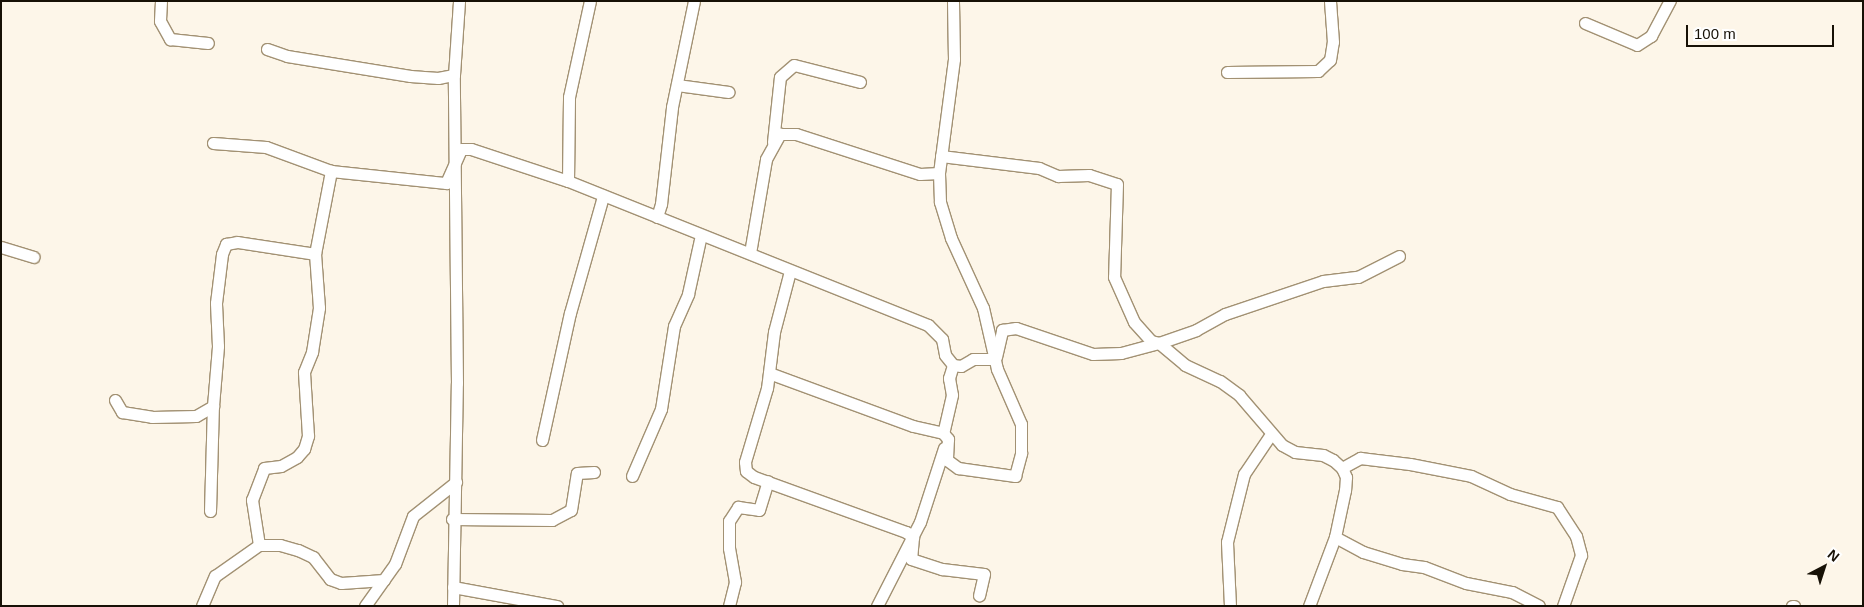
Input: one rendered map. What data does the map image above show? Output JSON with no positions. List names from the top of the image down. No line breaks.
{"scale_bar":"100 m","north":"top right"}
